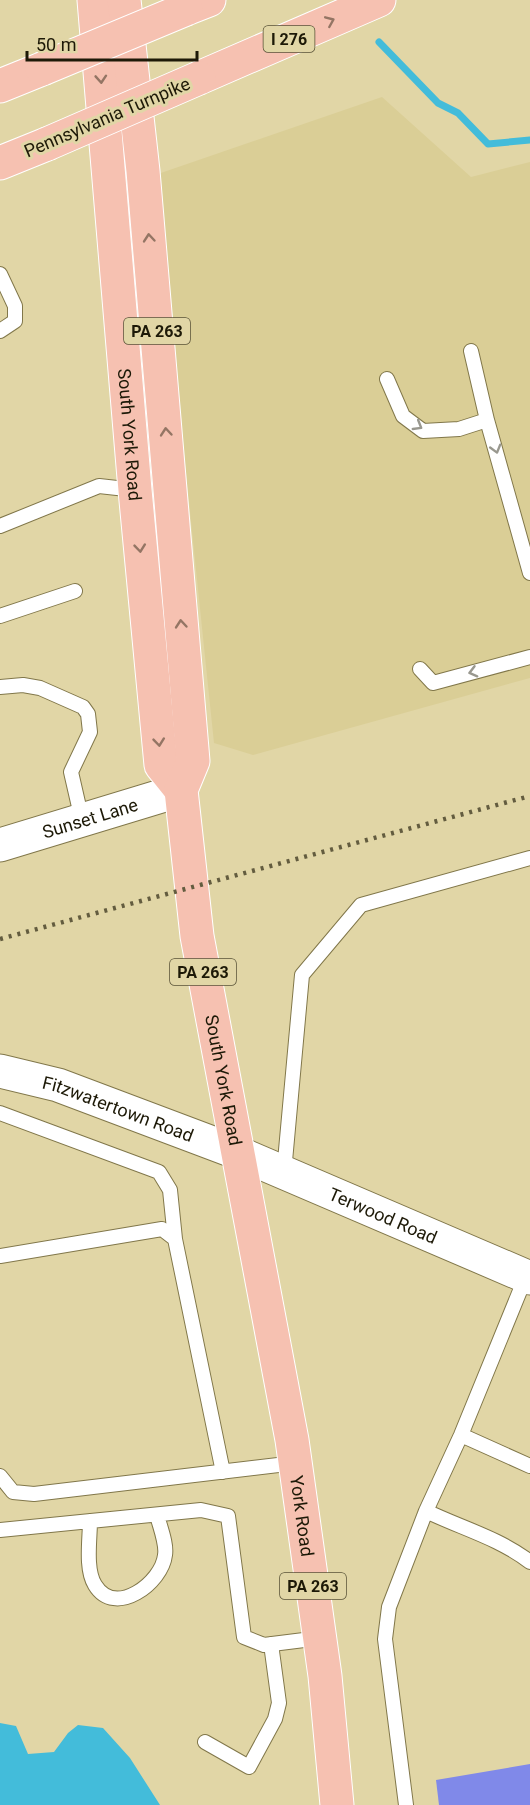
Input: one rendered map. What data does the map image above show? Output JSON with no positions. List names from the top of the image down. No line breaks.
{"streets":{"highway":["I 276","Pennsylvania Turnpike","PA 263","South York Road","York Road"],"street":["Sunset Lane","Fitzwatertown Road","Terwood Road"]},"crossings":[["South York Road","Sunset Lane"],["South York Road","Fitzwatertown Road"],["South York Road","Terwood Road"],["South York Road","York Road"],["Fitzwatertown Road","Terwood Road"]],"scale_bar":"50 m"}
